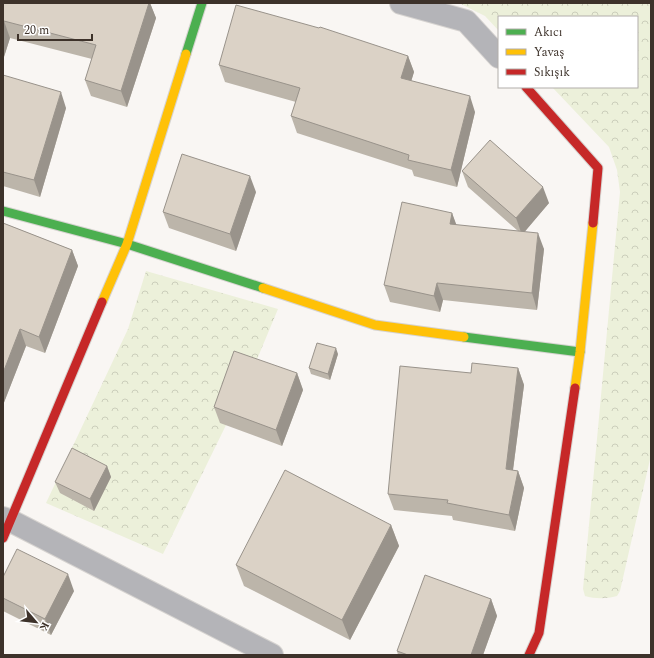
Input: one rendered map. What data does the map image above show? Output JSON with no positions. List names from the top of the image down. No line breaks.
{"legend":["Akıcı","Yavaş","Sıkışık"],"scale_bar":"20 m","north":"bottom right"}
